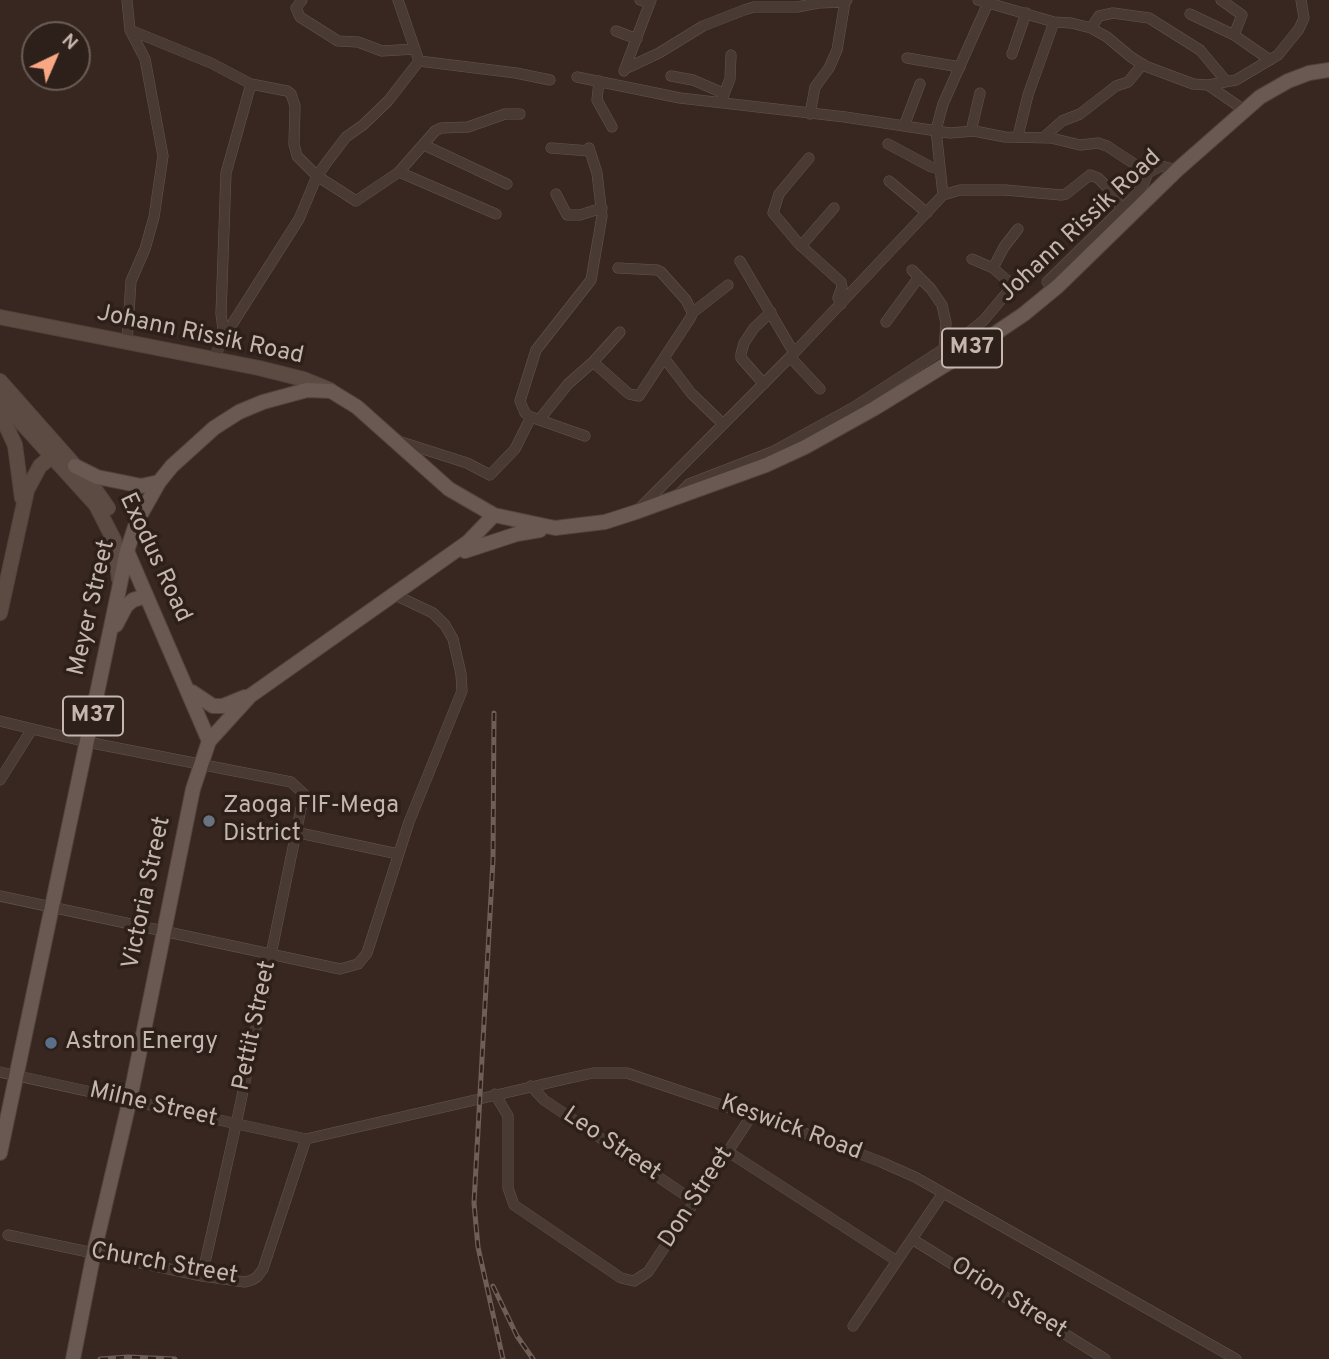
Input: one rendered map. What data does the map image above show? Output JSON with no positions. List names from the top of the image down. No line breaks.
{"streets":{"main road":["Johann Rissik Road","M37","Exodus Road","Meyer Street","Victoria Street"],"street":["Pettit Street","Milne Street","Keswick Road","Leo Street","Don Street","Church Street","Orion Street"]},"crossings":[["Johann Rissik Road","Meyer Street"],["Johann Rissik Road","Victoria Street"],["Exodus Road","Meyer Street"],["Exodus Road","Victoria Street"],["Meyer Street","Milne Street"],["Victoria Street","Pettit Street"],["Victoria Street","Milne Street"],["Victoria Street","Church Street"],["Pettit Street","Milne Street"],["Pettit Street","Church Street"],["Milne Street","Keswick Road"],["Milne Street","Church Street"],["Keswick Road","Leo Street"],["Keswick Road","Don Street"],["Keswick Road","Church Street"],["Leo Street","Don Street"]],"places":["Zaoga FIF-Mega District","Astron Energy"],"north":"top right"}
